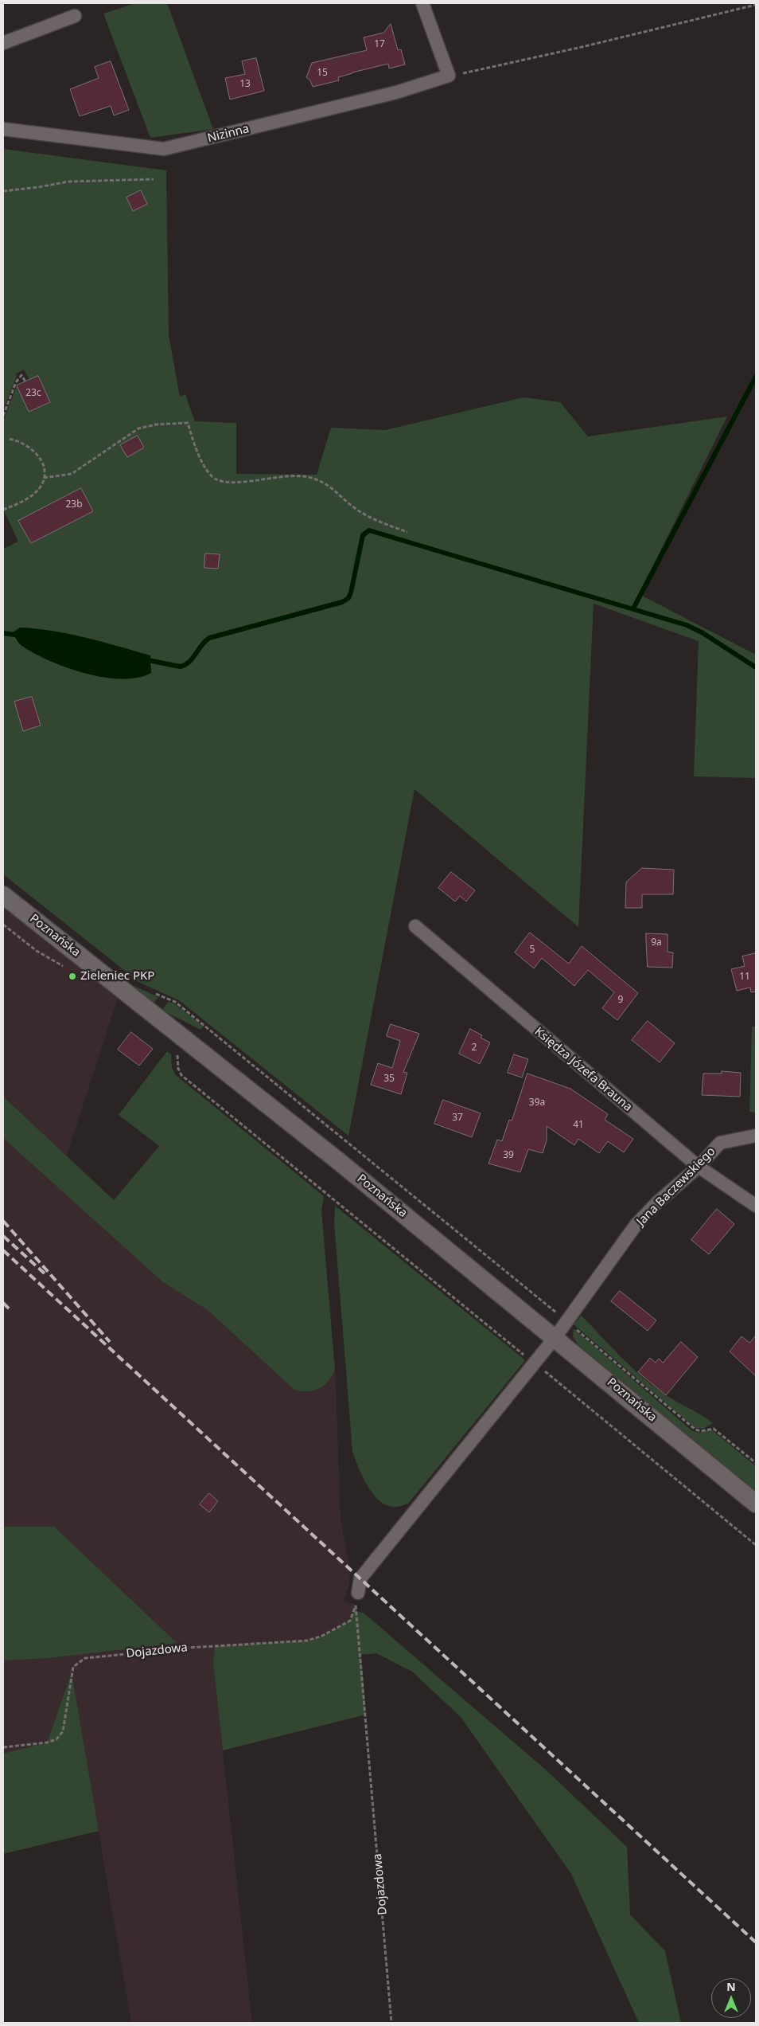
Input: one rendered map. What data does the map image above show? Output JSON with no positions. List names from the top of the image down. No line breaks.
{"streets":{"main road":["Poznańska"],"street":["Nizinna","Księdza Józefa Brauna","Jana Baczewskiego"],"path":["Dojazdowa"]},"crossings":[["Poznańska","Jana Baczewskiego"],["Księdza Józefa Brauna","Jana Baczewskiego"]],"places":["Zieleniec PKP"],"house_numbers":["17","15","13","23c","23b","9a","5","11","9","2","35","39a","37","41","39"],"north":"top"}
